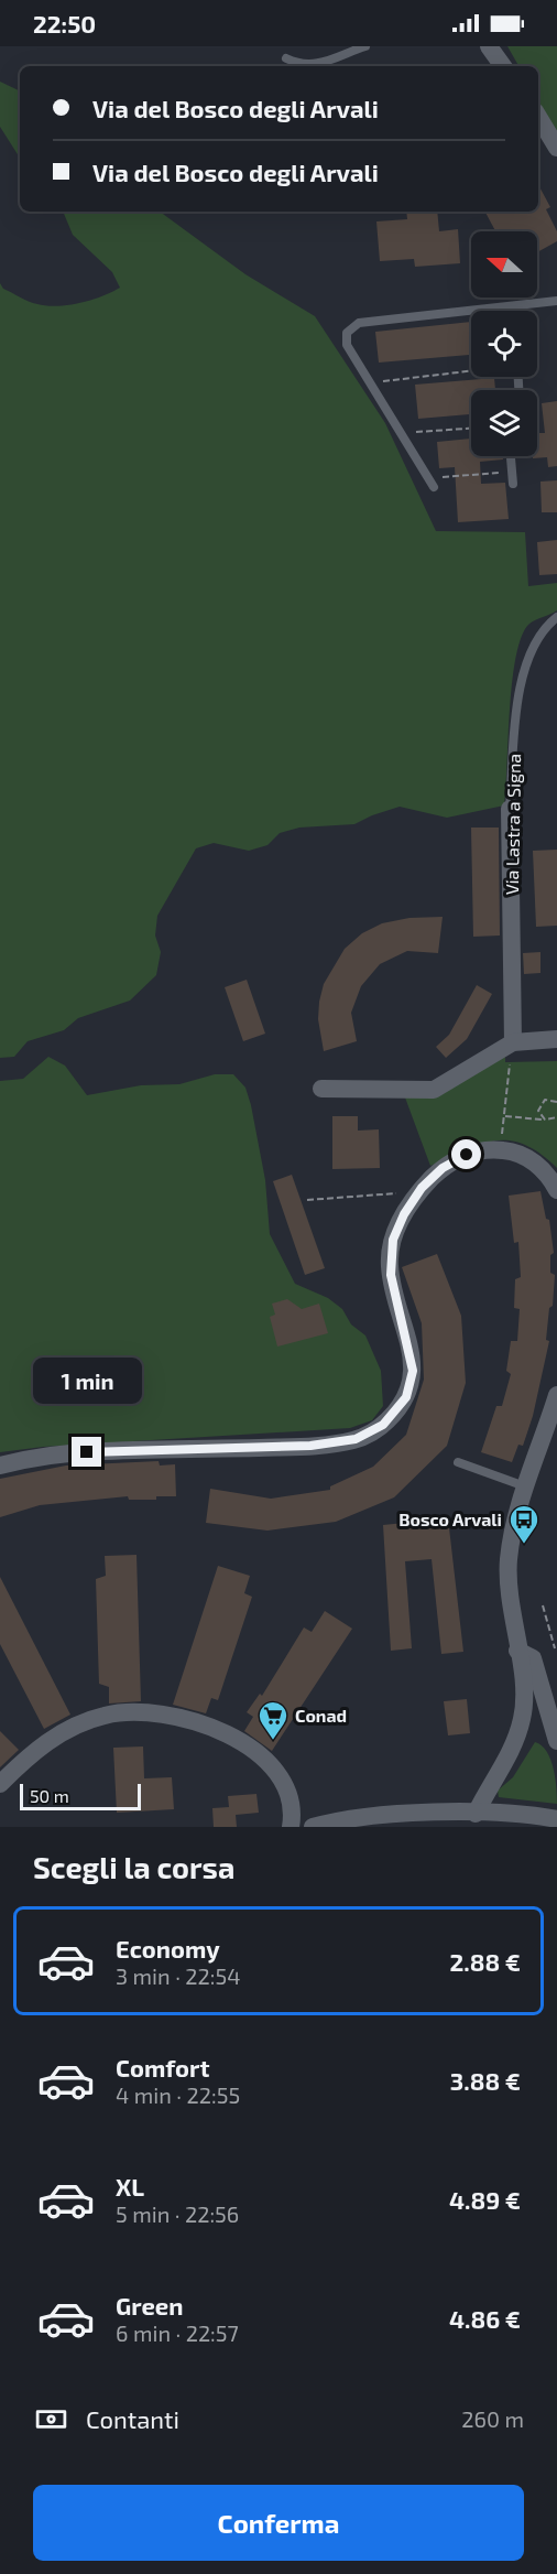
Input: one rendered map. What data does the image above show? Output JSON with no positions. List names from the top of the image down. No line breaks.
{"streets":{"street":["Via Lastra a Signa"]},"places":{"bus stop":["Bosco Arvali"],"supermarket":["Conad"]},"scale_bar":"50 m","north":"left","page":{"status":"22:50","banner":["Via del Bosco degli Arvali","Via del Bosco degli Arvali"],"bubble":"1 min","scale":"50 m","heading":"Scegli la corsa","list":[{"name":"Economy","note":"3 min · 22:54","value":"2.88 €"},{"name":"Comfort","note":"4 min · 22:55","value":"3.88 €"},{"name":"XL","note":"5 min · 22:56","value":"4.89 €"},{"name":"Green","note":"6 min · 22:57","value":"4.86 €"}],"pay":["Contanti","260 m"],"buttons":"Conferma"}}
